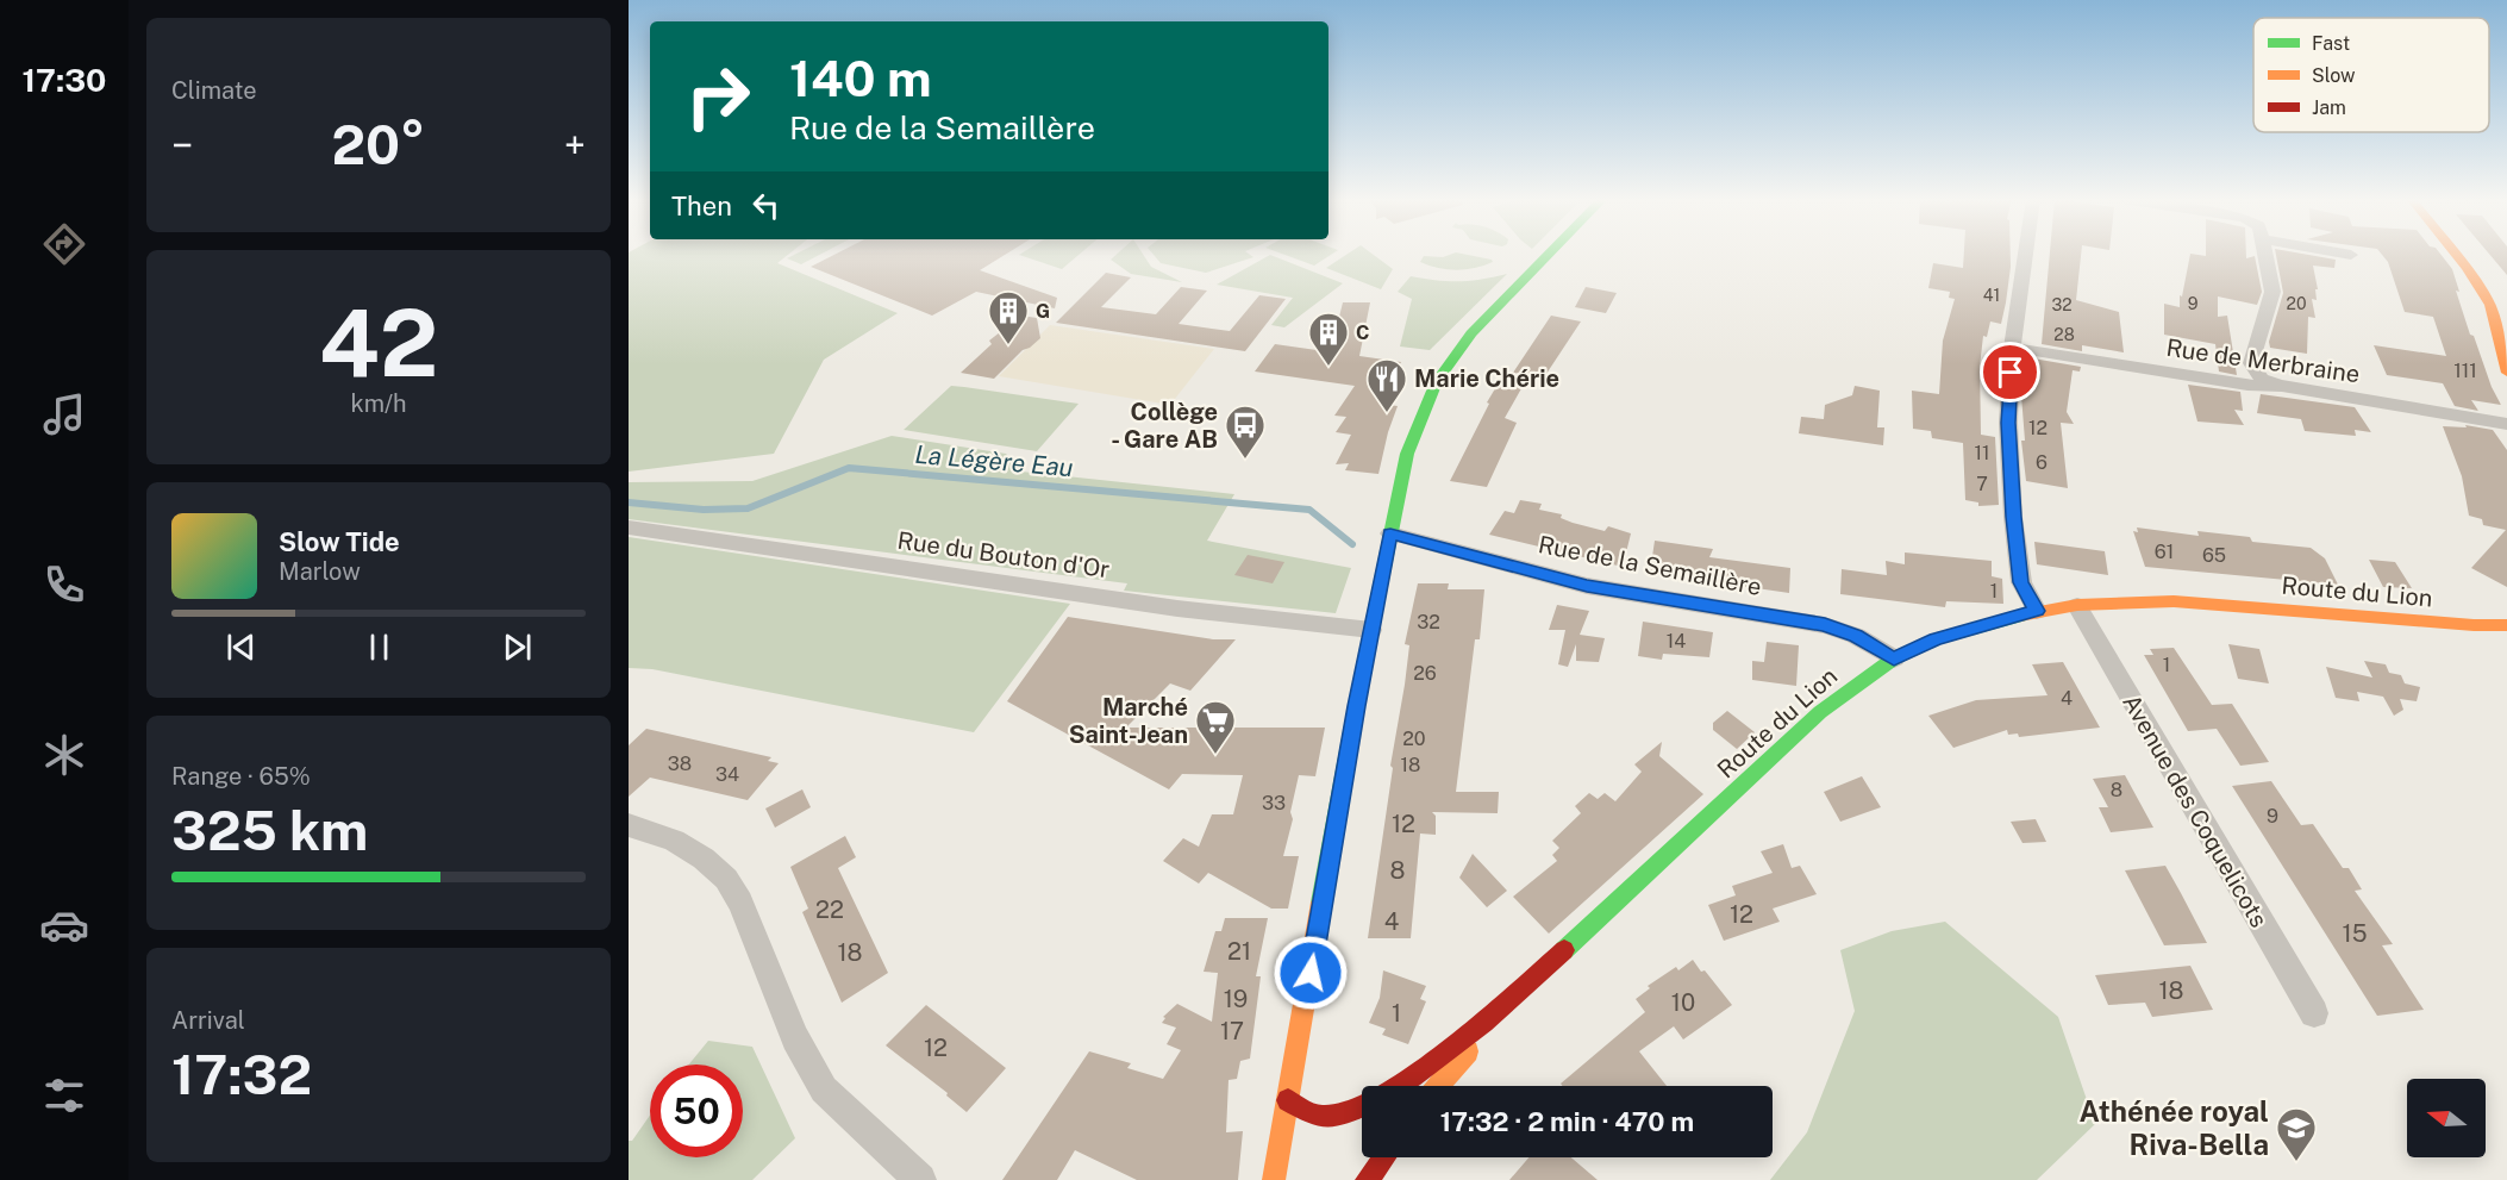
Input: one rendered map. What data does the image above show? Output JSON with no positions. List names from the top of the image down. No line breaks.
{"streets":{"street":["Rue de Merbraine","Rue du Bouton d'Or","Rue de la Semaillère","Route du Lion","Avenue des Coquelicots"]},"crossings":[["Rue de la Semaillère","Route du Lion"],["Route du Lion","Avenue des Coquelicots"]],"water":["La Légère Eau"],"places":{"building":["G","C"],"restaurant":["Marie Chérie"],"bus stop":["Collège - Gare AB"],"supermarket":["Marché Saint-Jean"],"school or university":["Athénée royal Riva-Bella"]},"house_numbers":["41","9","20","32","28","111","12","11","6","7","61","65","1","32","14","1","26","4","20","38","18","34","8","33","9","12","8","22","12","4","15","21","18","18","19","10","1","17","12"],"legend":["Fast","Slow","Jam"],"north":"left","page":{"tabs":"17:30","tile":["Climate",["42","km/h"],["Range · 65%","325 km"],["Arrival","17:32"]],"turn":["140 m","Rue de la Semaillère"],"heat":["−","20°","+"],"then":"Then","song":["Slow Tide","Marlow"],"limit":"50","trip":"17:32 · 2 min · 470 m"}}
